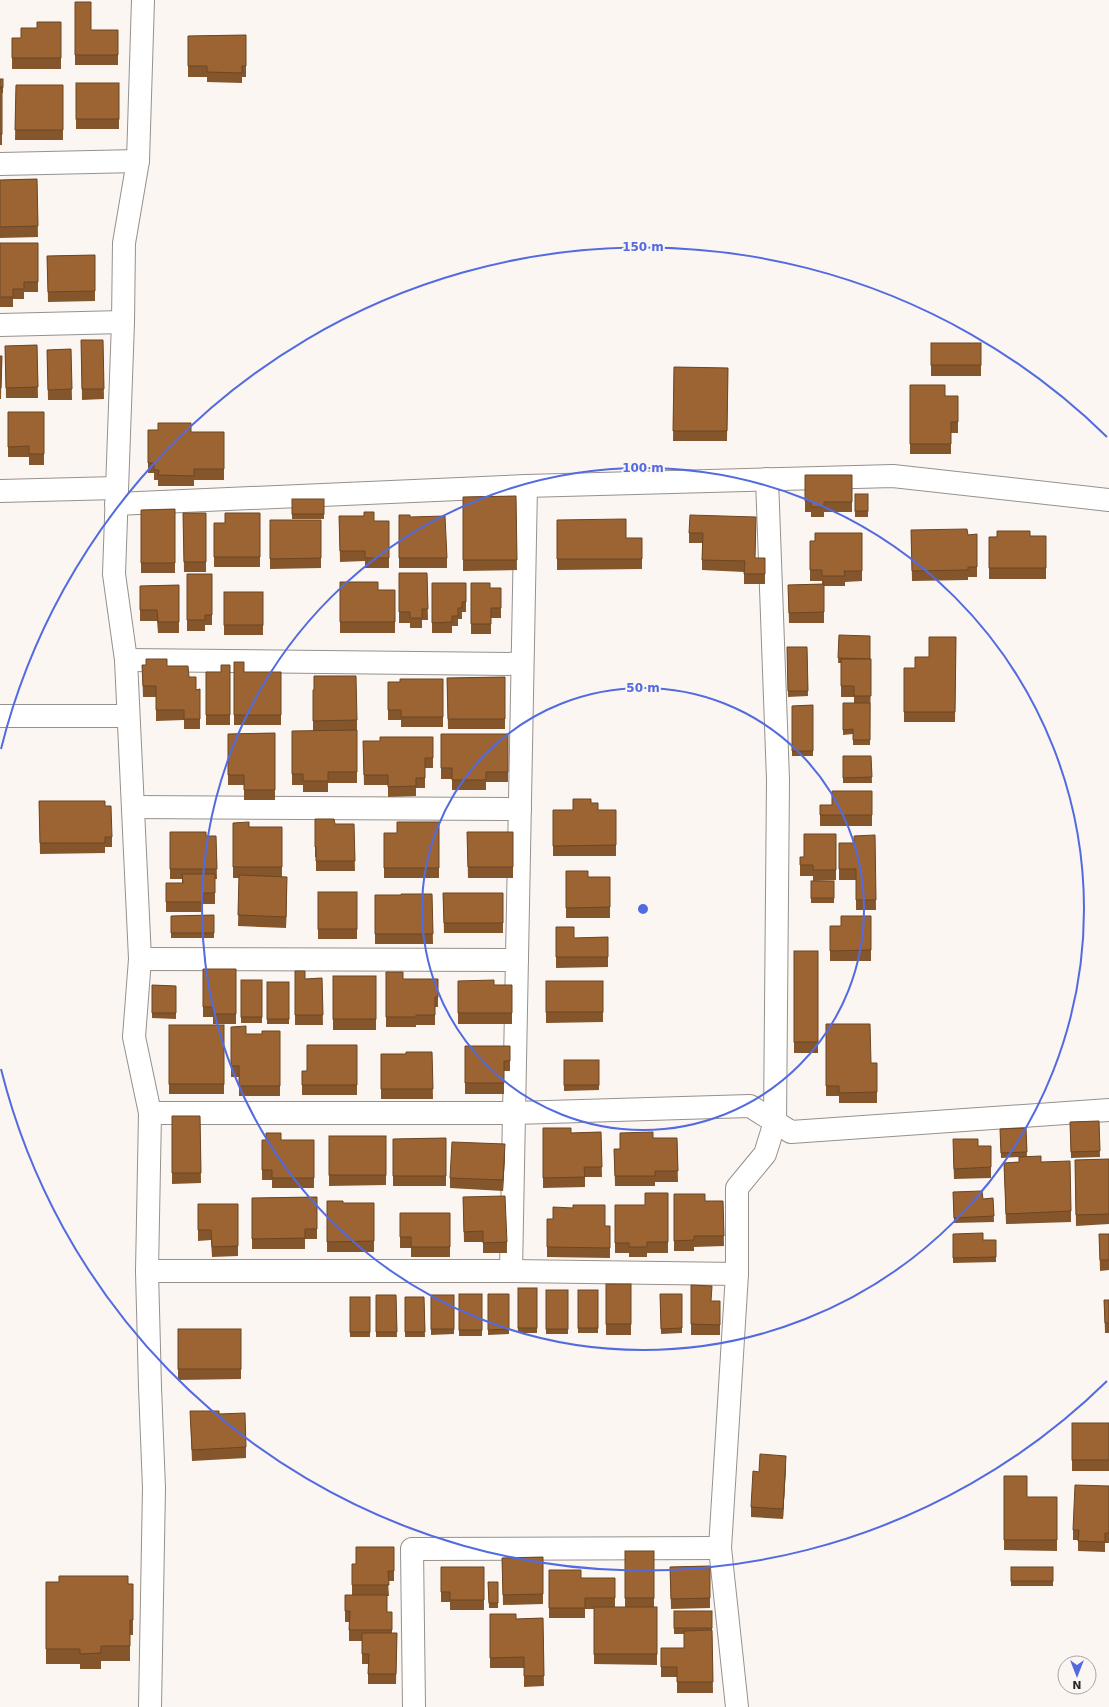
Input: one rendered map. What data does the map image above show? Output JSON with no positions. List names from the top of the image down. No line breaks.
{"north":"bottom","rings":["150 m","100 m","50 m"]}
